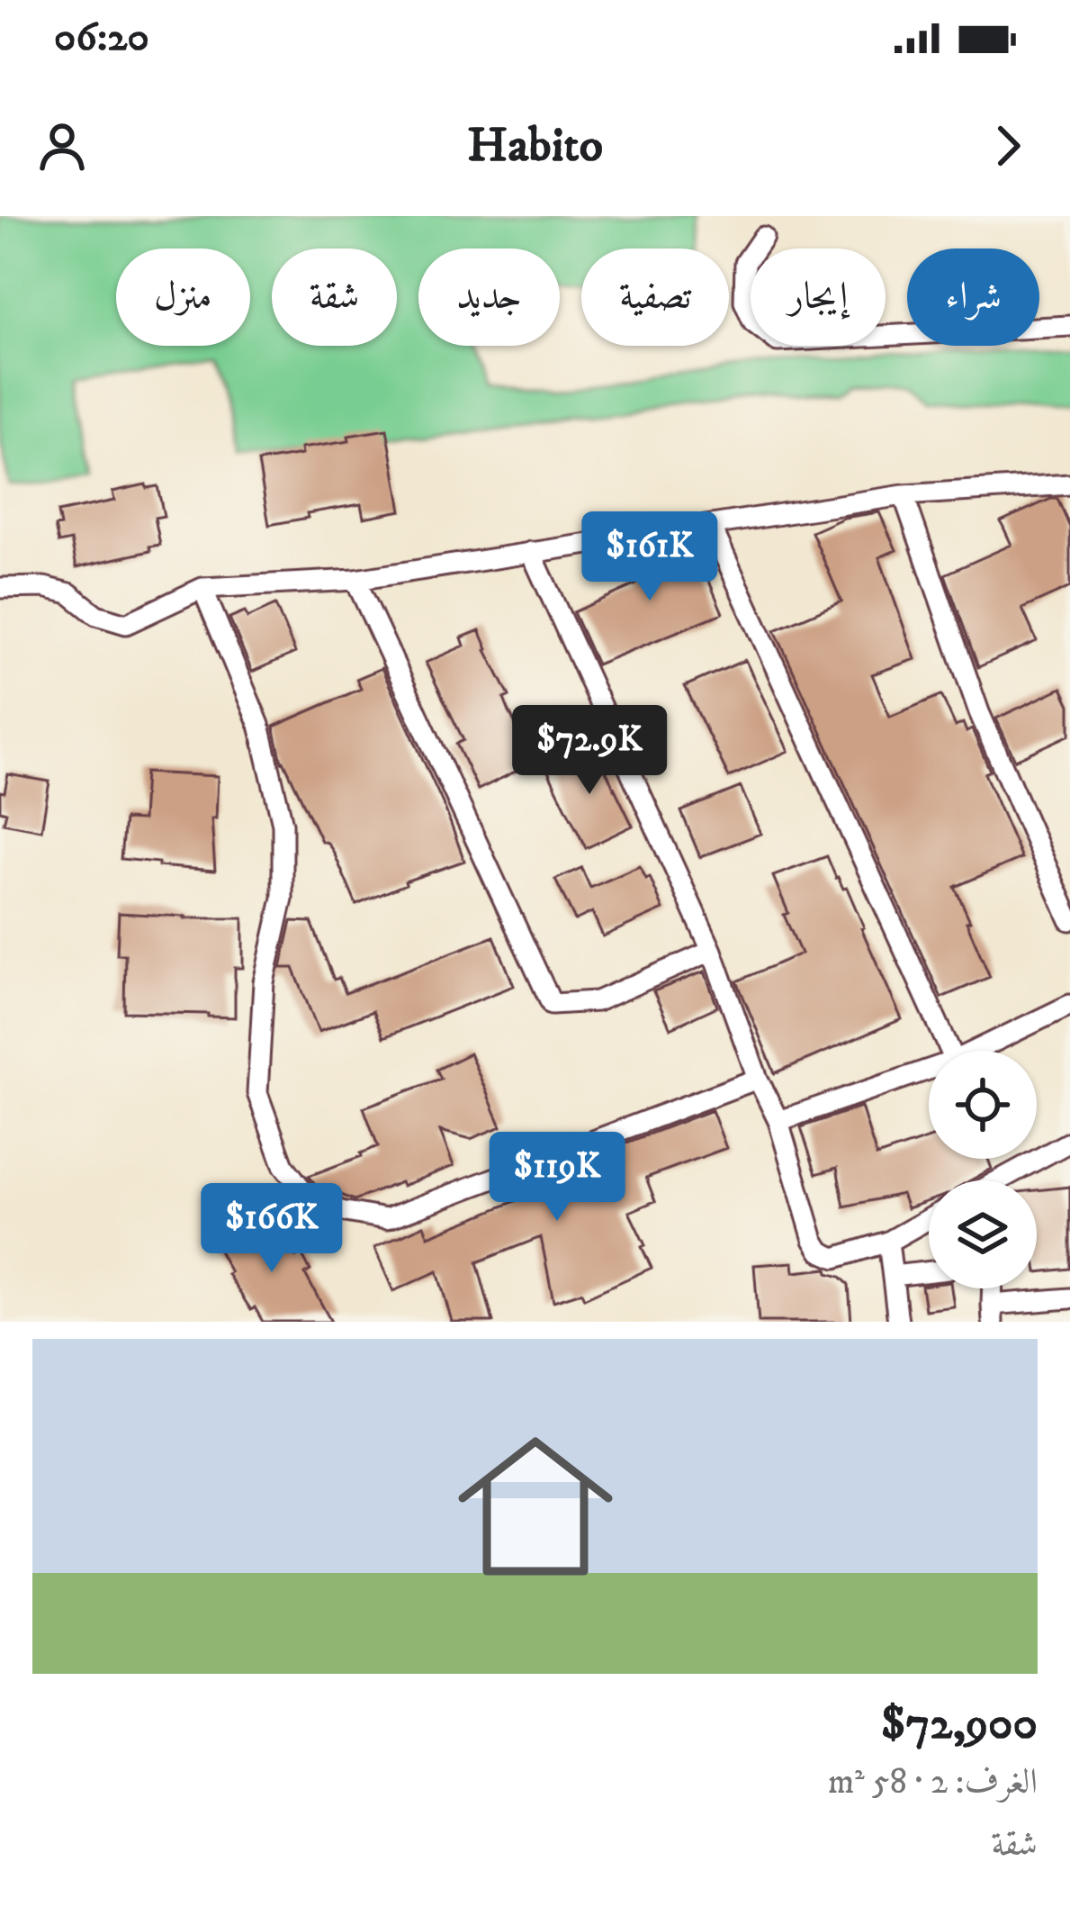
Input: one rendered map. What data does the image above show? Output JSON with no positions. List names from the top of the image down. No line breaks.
{"page":{"status":"06:20","header":"Habito","chip":["شراء","إيجار","تصفية","جديد","شقة","منزل"],"price":["$161K","$72.9K","$119K","$166K"],"list":[{"name":"$72,900","note":"الغرف: 2 · 58 m² · شقة"}]}}
